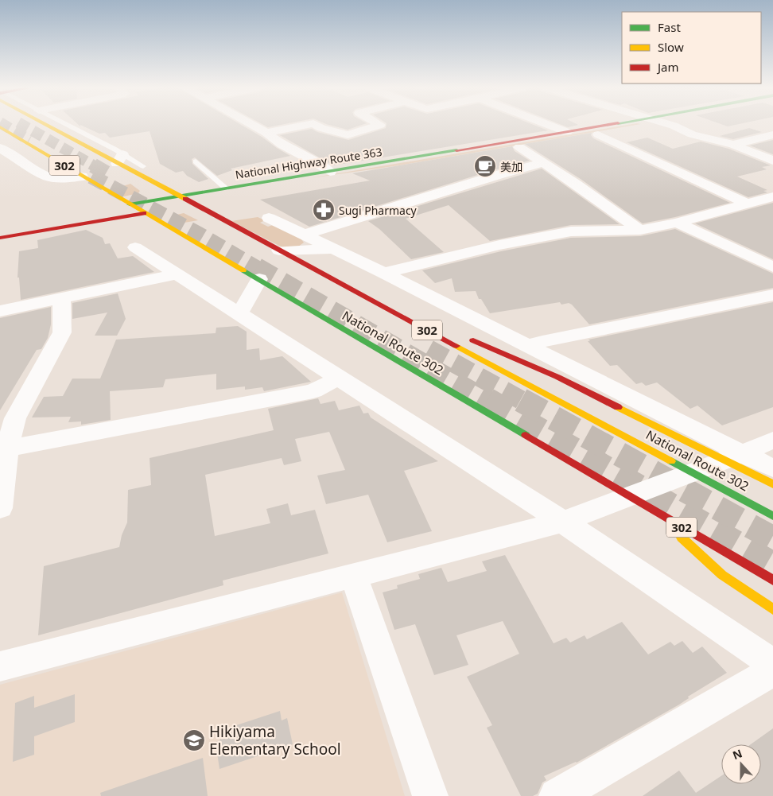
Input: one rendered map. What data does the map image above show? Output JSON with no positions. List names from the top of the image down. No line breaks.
{"streets":{"main road":["National Highway Route 363","302","National Route 302"]},"crossings":[["National Highway Route 363","National Route 302"]],"places":{"cafe":["美加"],"pharmacy":["Sugi Pharmacy"],"school or university":["Hikiyama Elementary School"]},"legend":["Fast","Slow","Jam"],"north":"top"}
